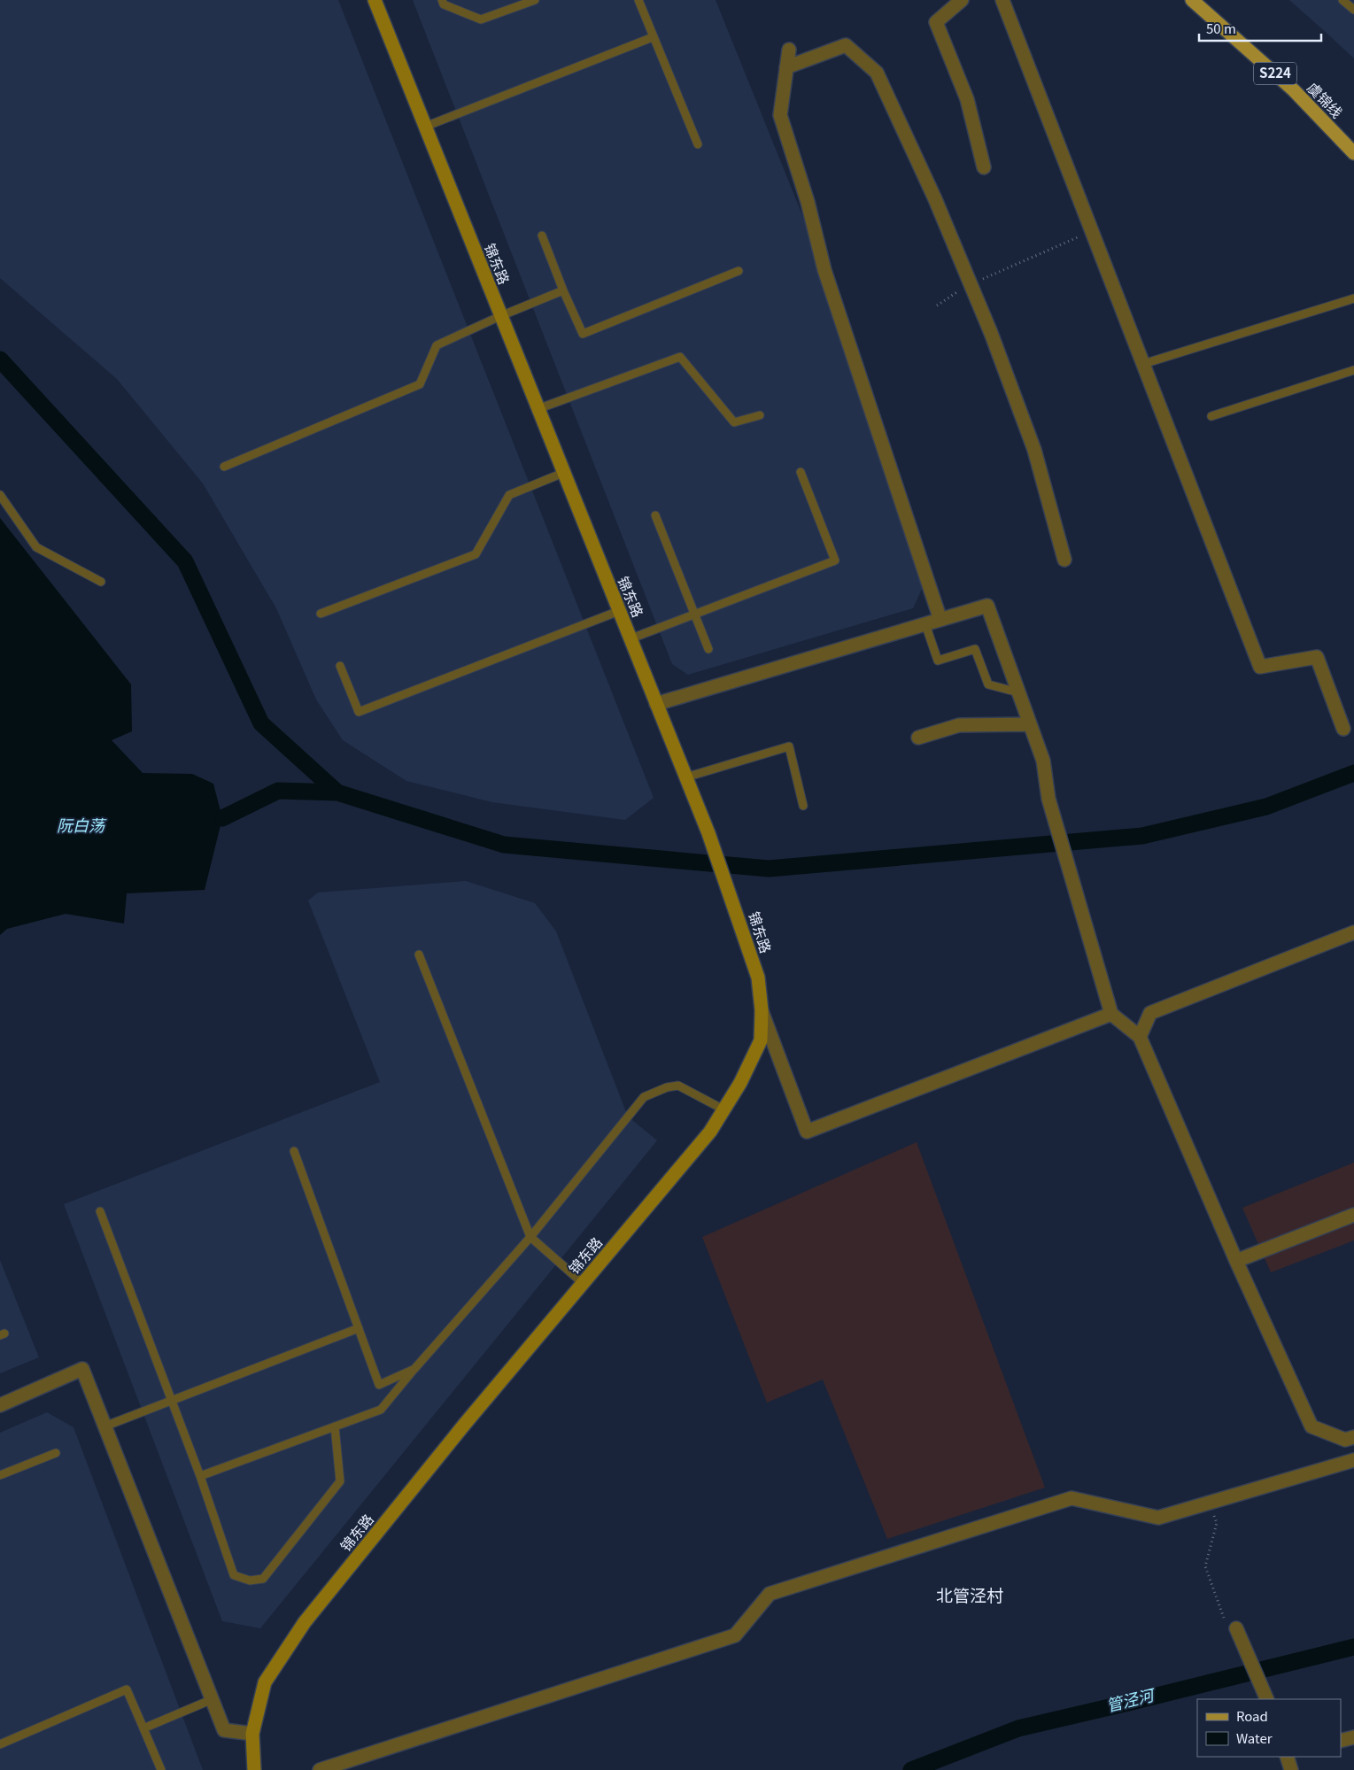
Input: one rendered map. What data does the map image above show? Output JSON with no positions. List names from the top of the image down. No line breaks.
{"streets":{"main road":["S224","虞锦线","锦东路"]},"districts":["北管泾村"],"water":["阮白荡","管泾河"],"legend":["Road","Water"],"scale_bar":"50 m"}
